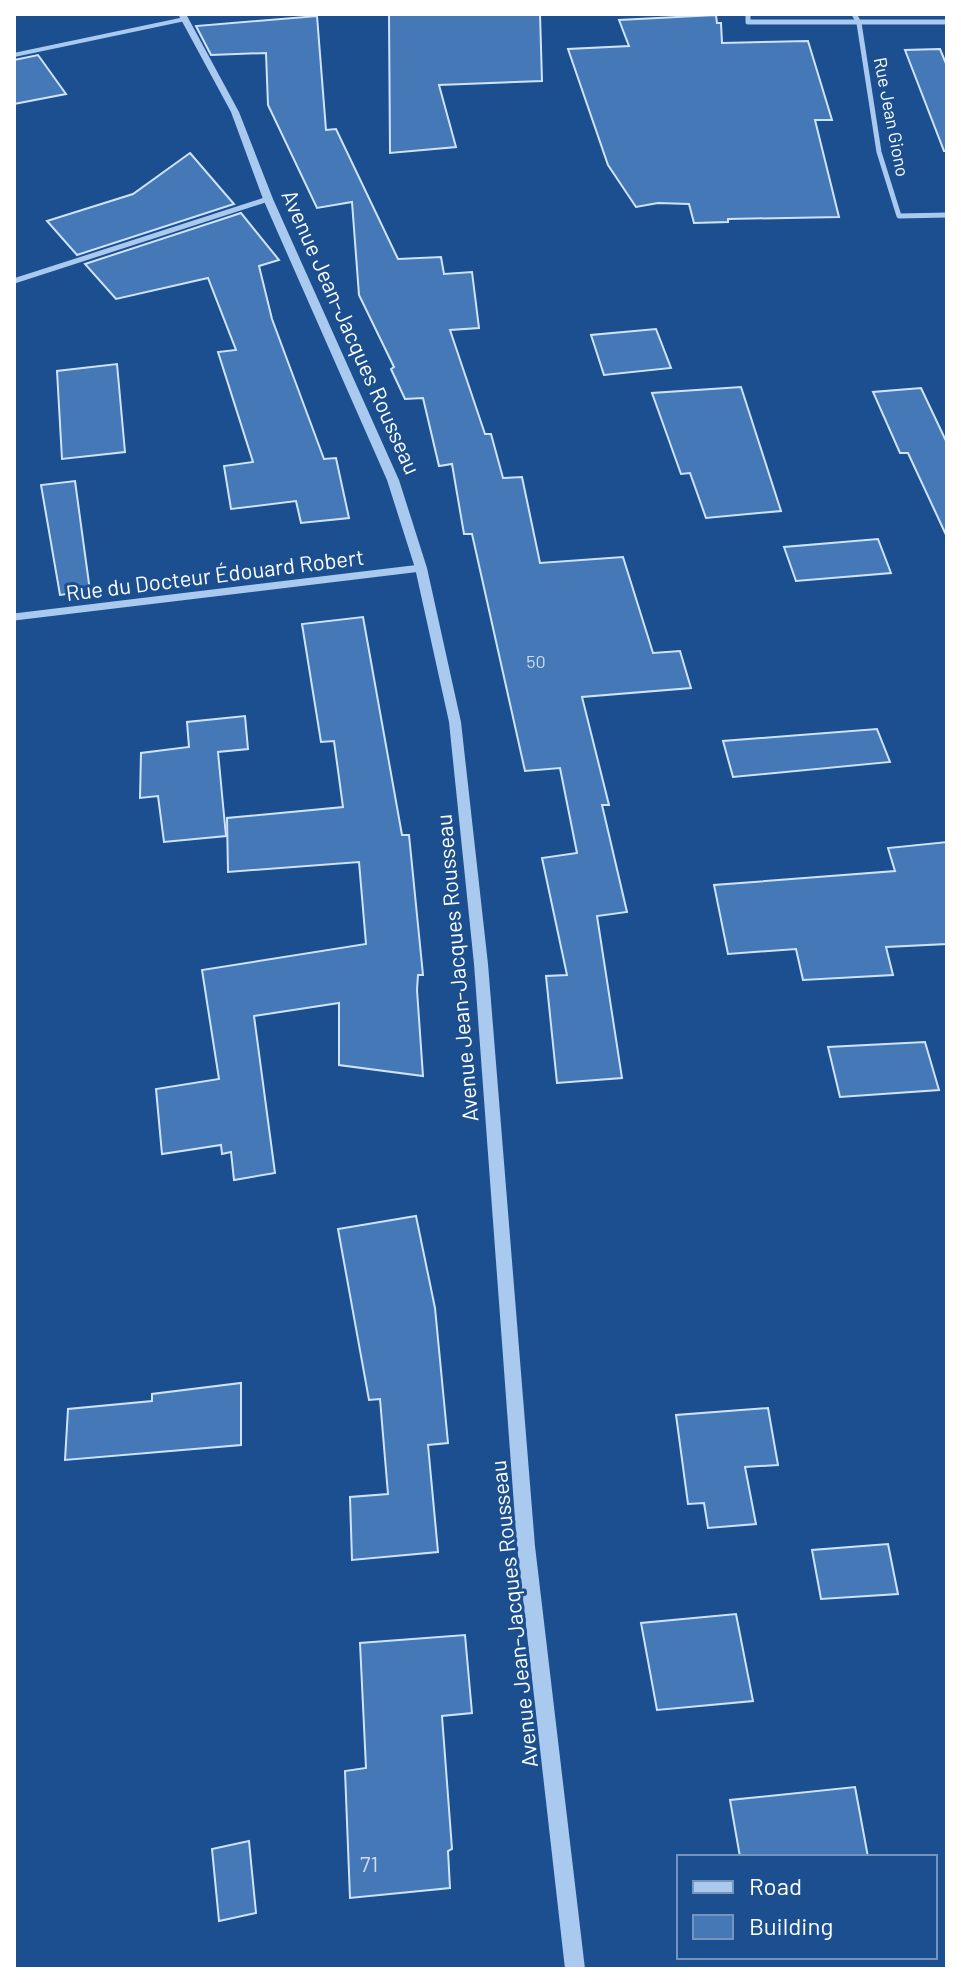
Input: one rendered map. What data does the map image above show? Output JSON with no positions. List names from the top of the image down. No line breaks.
{"streets":{"street":["Rue Jean Giono","Avenue Jean-Jacques Rousseau","Rue du Docteur Édouard Robert"]},"crossings":[["Avenue Jean-Jacques Rousseau","Rue du Docteur Édouard Robert"]],"house_numbers":["50","71"],"legend":["Road","Building"]}
